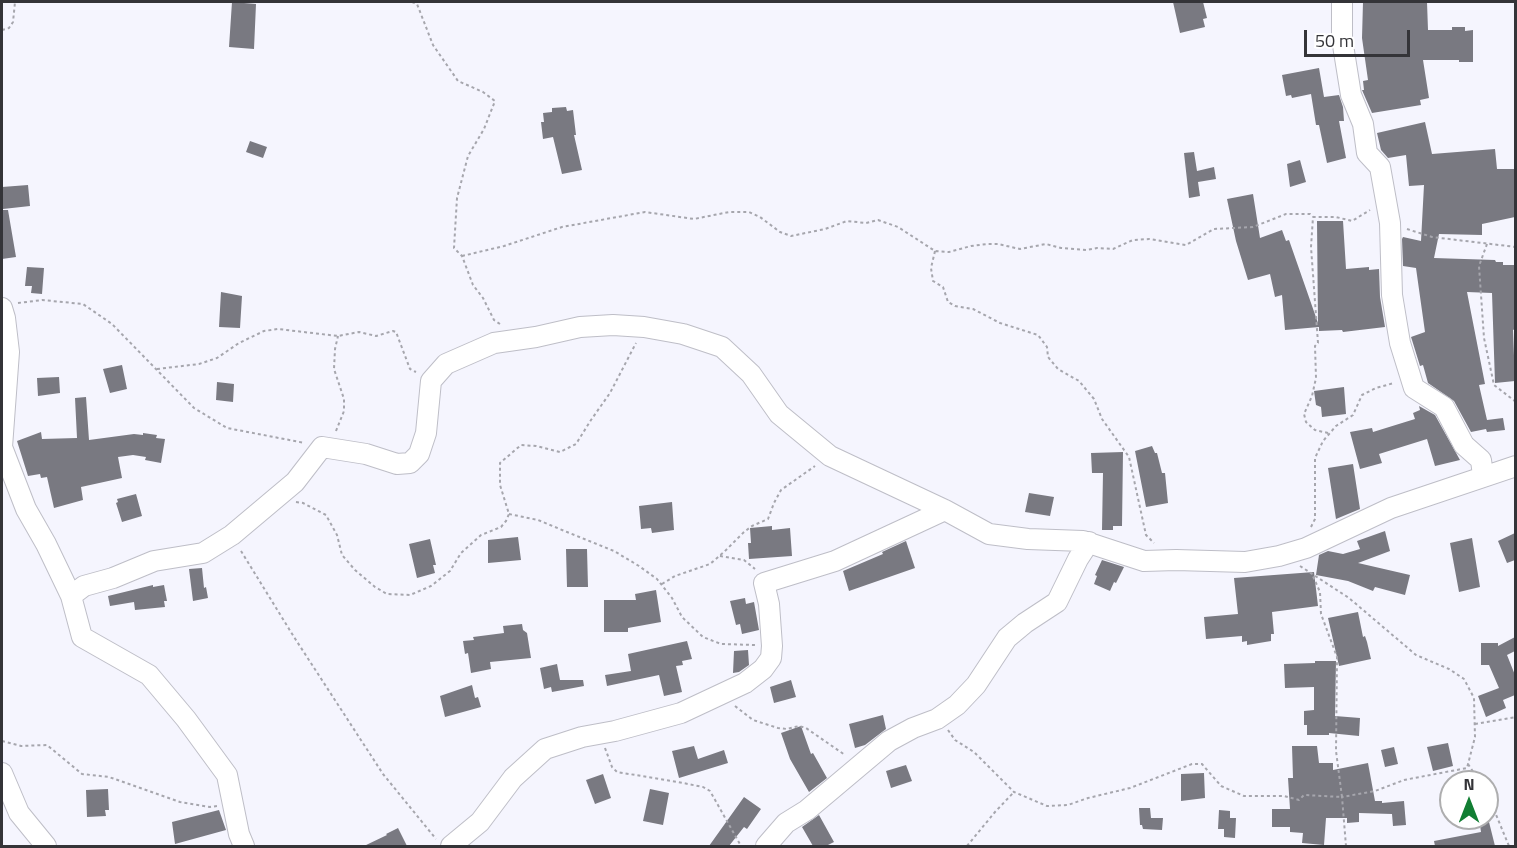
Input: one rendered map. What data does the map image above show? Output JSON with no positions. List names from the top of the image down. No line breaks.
{"scale_bar":"50 m","north":"top"}
